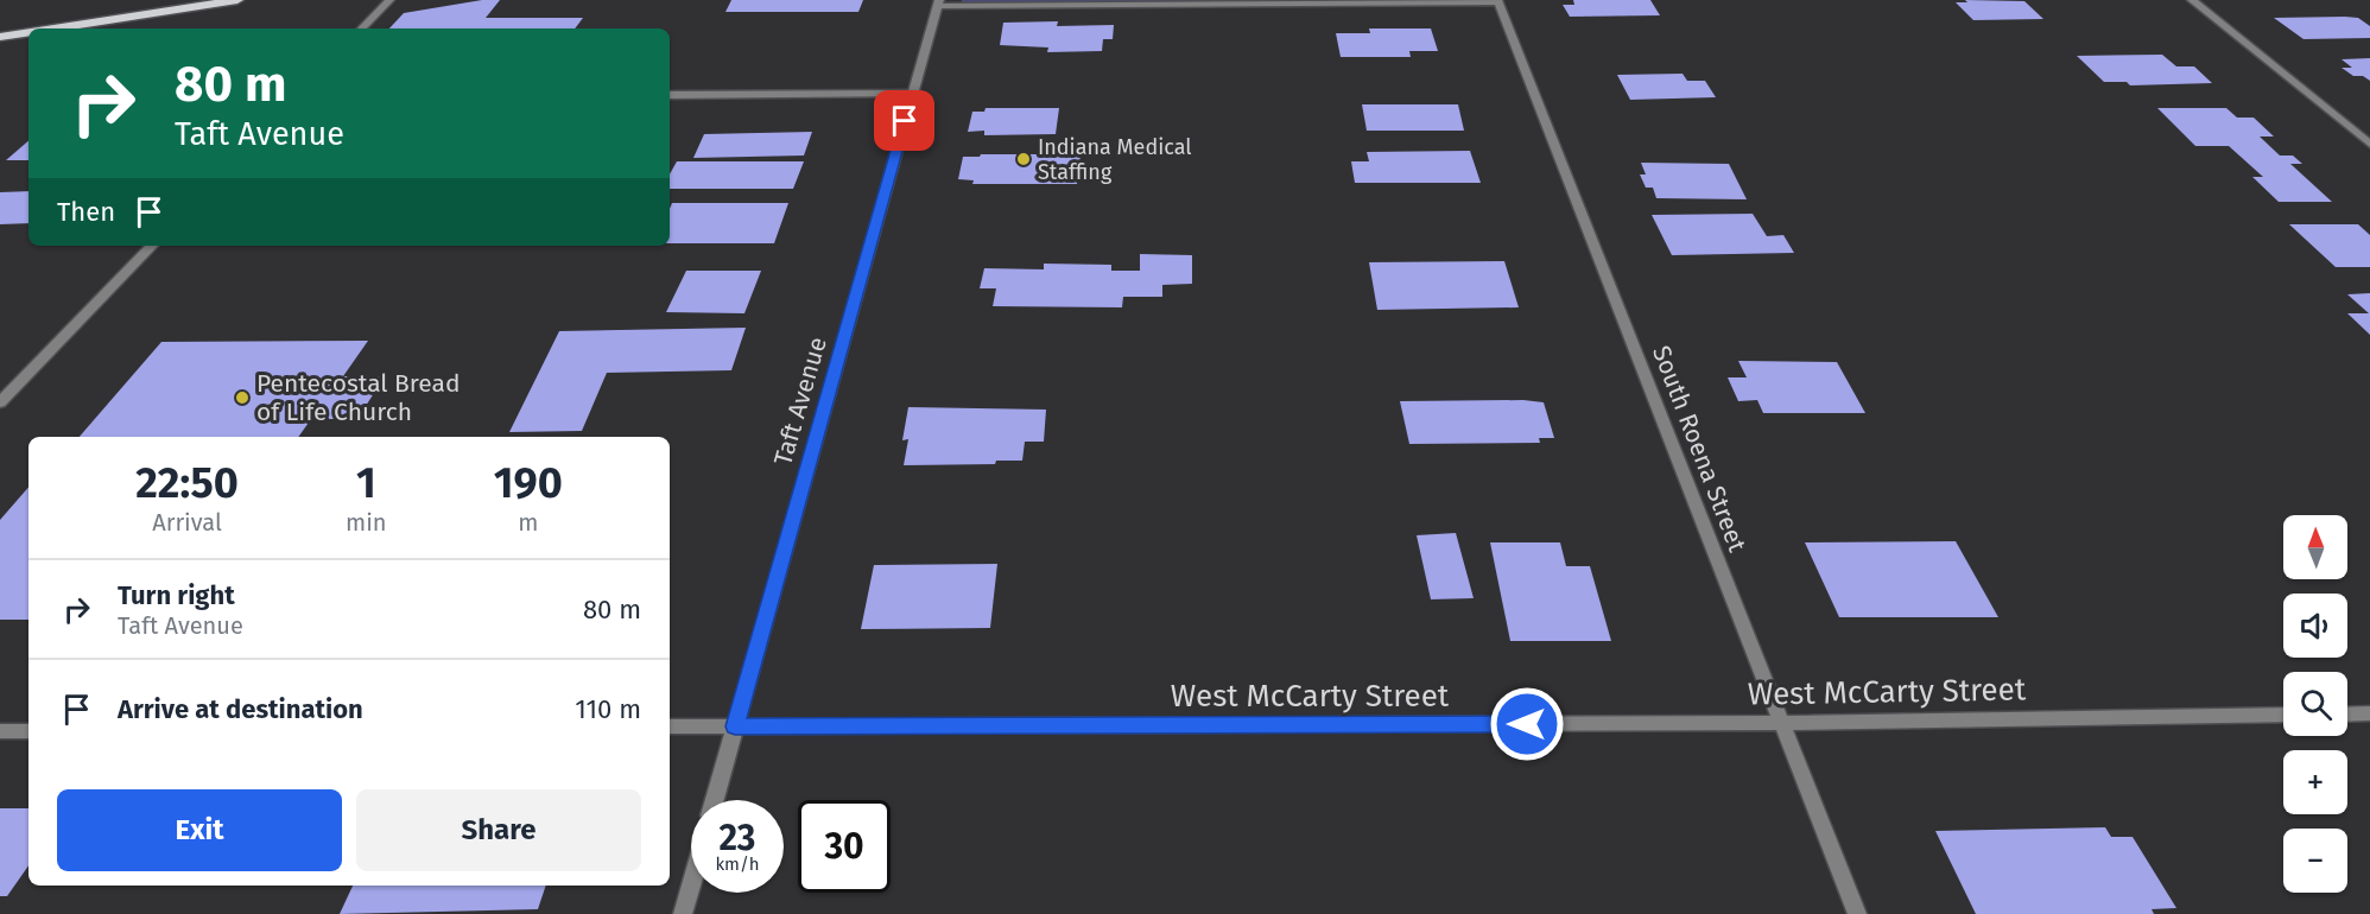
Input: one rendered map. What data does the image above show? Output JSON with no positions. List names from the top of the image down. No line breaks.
{"streets":{"street":["Taft Avenue","South Roena Street","West McCarty Street"]},"crossings":[["Taft Avenue","West McCarty Street"],["South Roena Street","West McCarty Street"]],"places":["Indiana Medical Staffing","Pentecostal Bread of Life Church"],"north":"top","page":{"turn":["80 m","Taft Avenue"],"then":"Then","eta":["22:50","Arrival","1","min","190","m"],"map_buttons":["+","−"],"list":[{"name":"Turn right","note":"Taft Avenue","value":"80 m"},{"name":"Arrive at destination","value":"110 m"}],"buttons":["Exit","Share"],"speed":"23 km/h","limit":"30"}}
